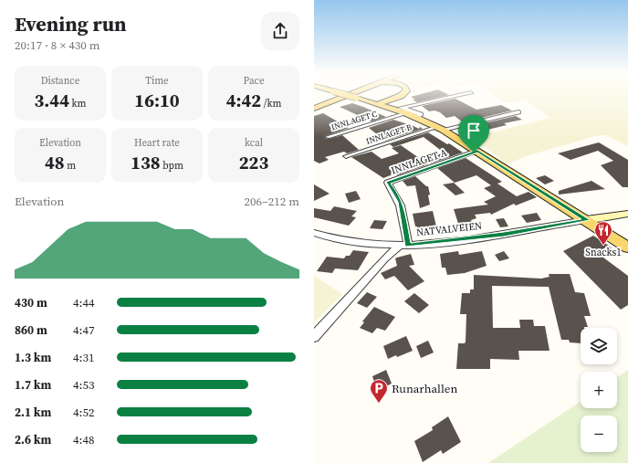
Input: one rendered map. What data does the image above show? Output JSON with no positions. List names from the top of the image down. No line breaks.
{"streets":{"street":["INNLAGET C","INNLAGET B","INNLAGET A","NATVALVEIEN"]},"crossings":[["INNLAGET A","NATVALVEIEN"]],"places":{"restaurant":["Snacks1"],"parking":["Runarhallen"]},"page":{"heading":["Evening run","20:17 · 8 × 430 m"],"stats":[["Distance","3.44 km"],["Time","16:10"],["Pace","4:42 /km"],["Elevation","48 m"],["Heart rate","138 bpm"],["kcal","223"]],"chart":["Elevation","206–212 m"],"list":[{"name":"430 m","note":"4:44"},{"name":"860 m","note":"4:47"},{"name":"1.3 km","note":"4:31"},{"name":"1.7 km","note":"4:53"},{"name":"2.1 km","note":"4:52"},{"name":"2.6 km","note":"4:48"}],"map_buttons":["+","−"]}}
